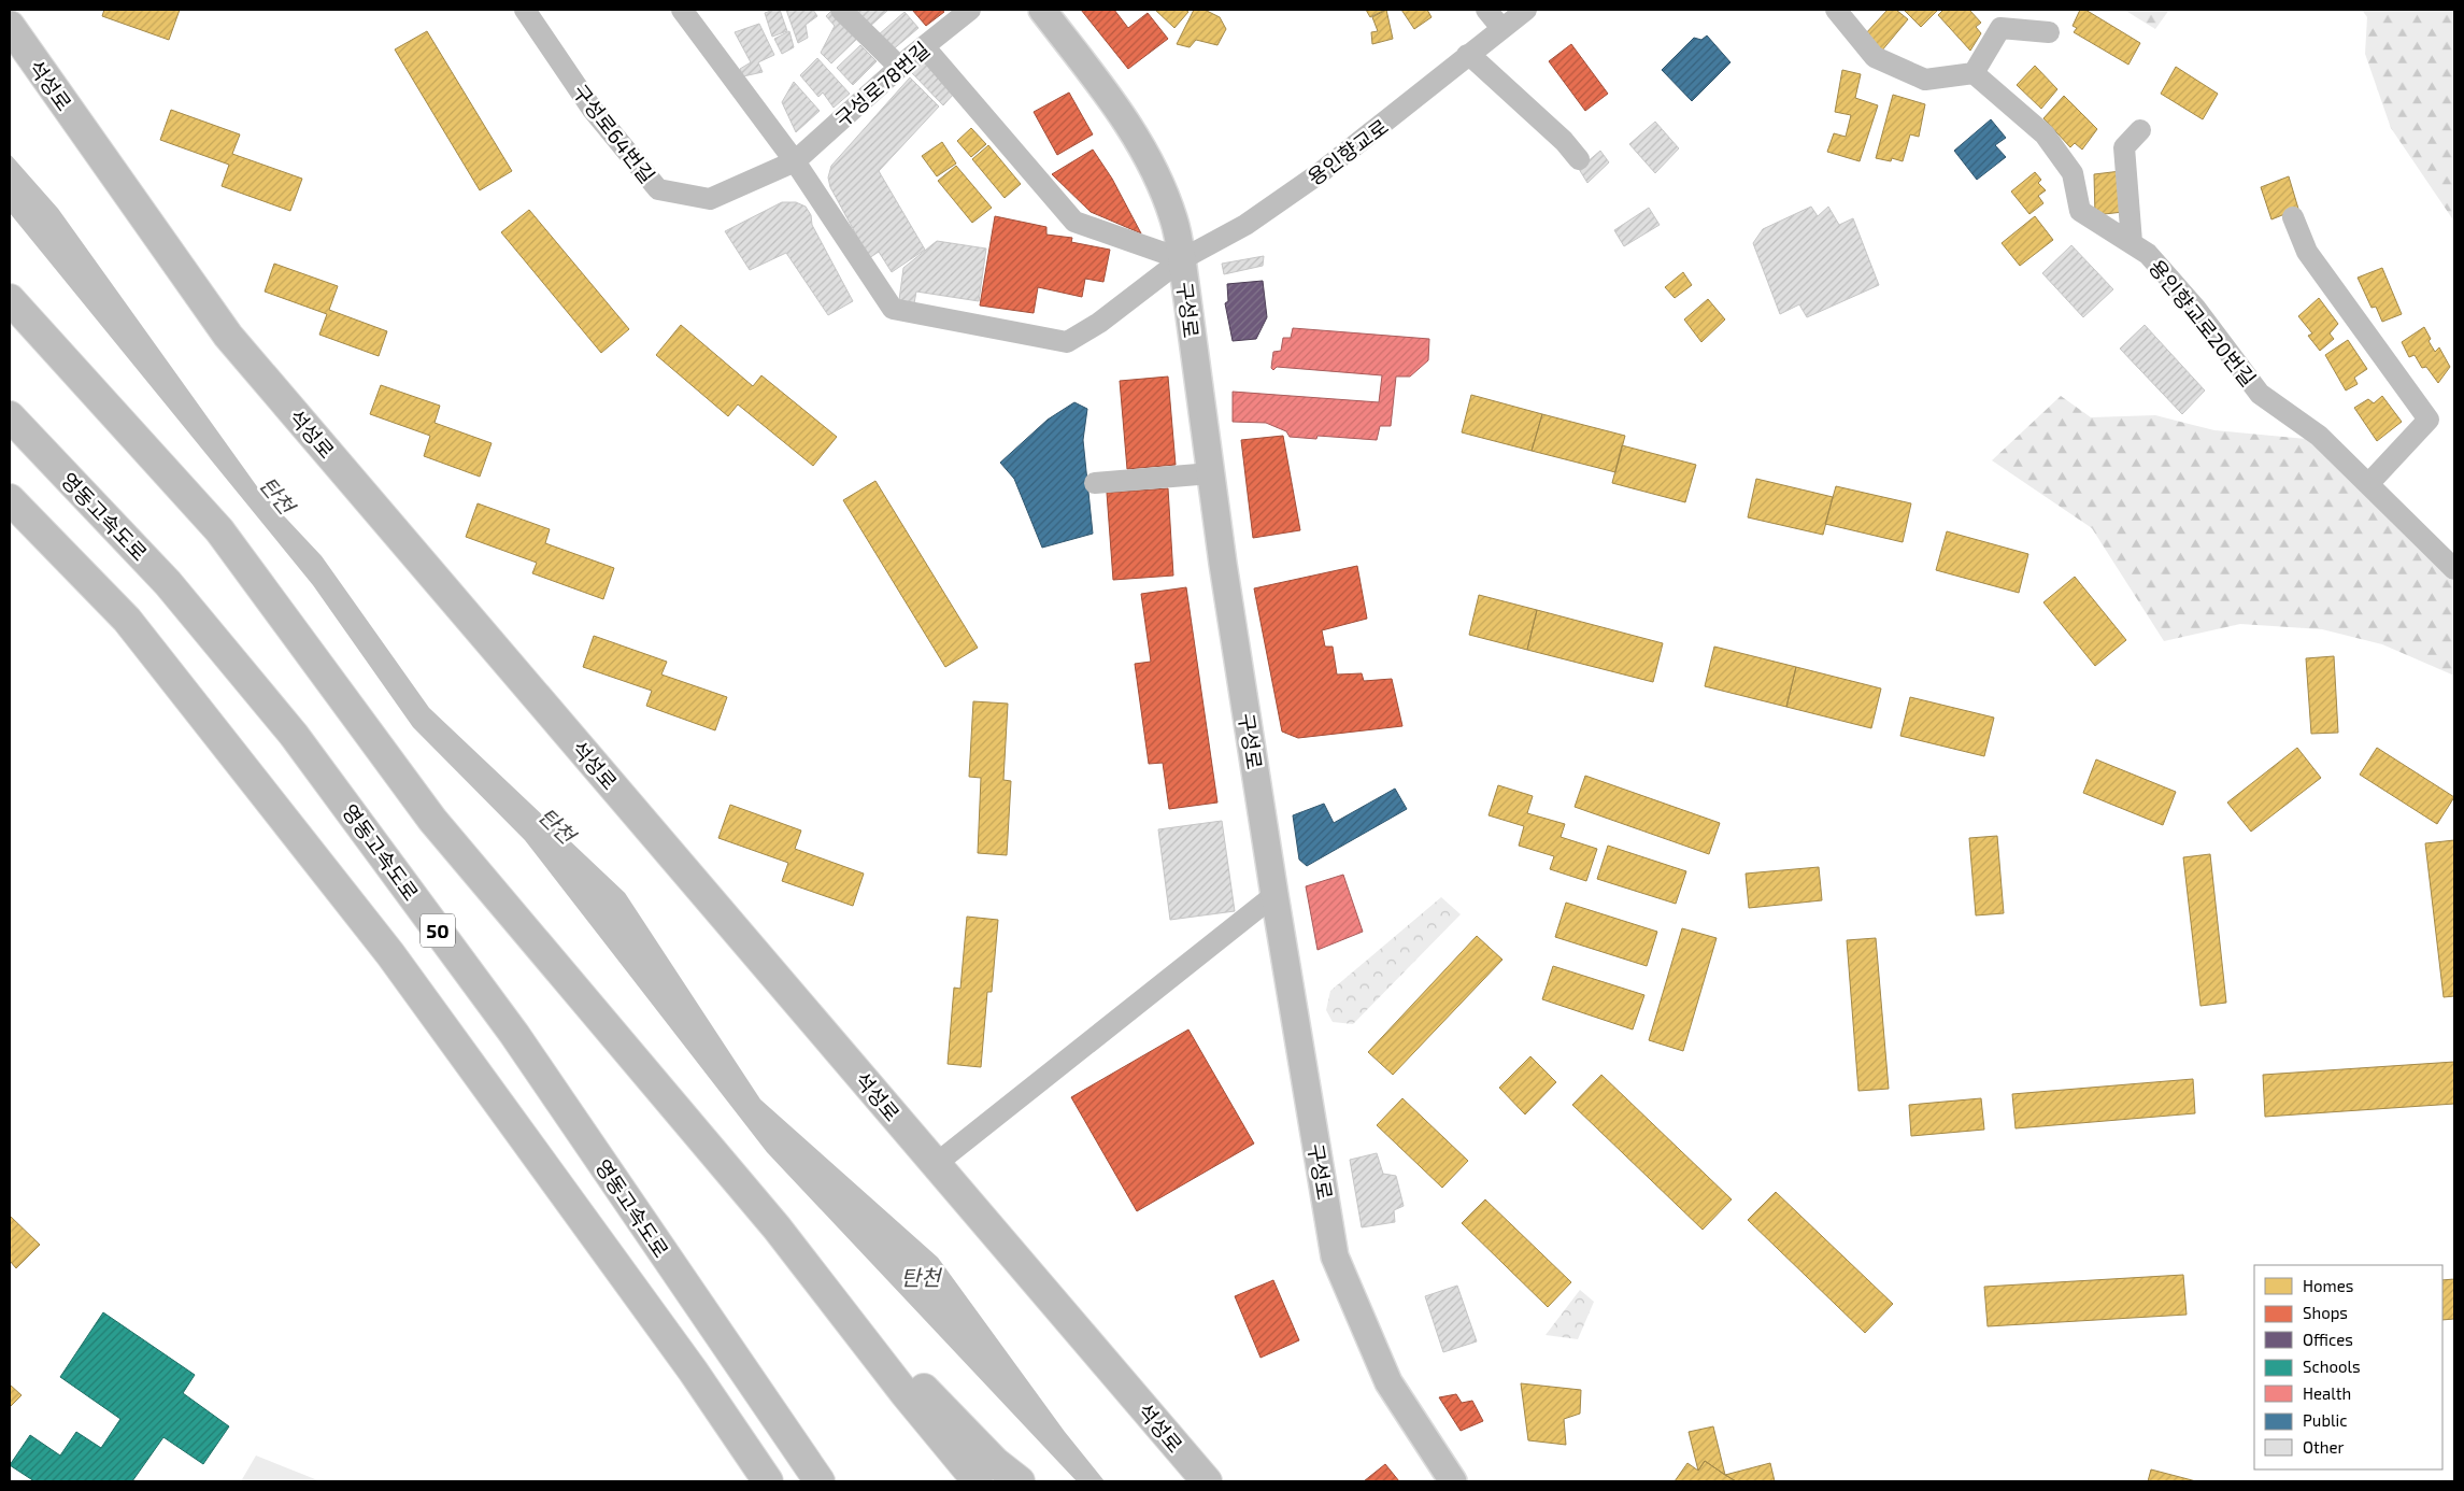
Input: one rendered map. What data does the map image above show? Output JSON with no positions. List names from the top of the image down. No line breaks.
{"streets":{"highway":["석성로","영동고속도로","50"],"main road":["구성로"],"street":["구성로78번길","구성로64번길","용인향교로","용인향교로20번길"]},"crossings":[["구성로78번길","구성로64번길"],["구성로78번길","용인향교로"],["구성로64번길","용인향교로"],["용인향교로","구성로"]],"water":["탄천"],"legend":["Homes","Shops","Offices","Schools","Health","Public","Other"]}
